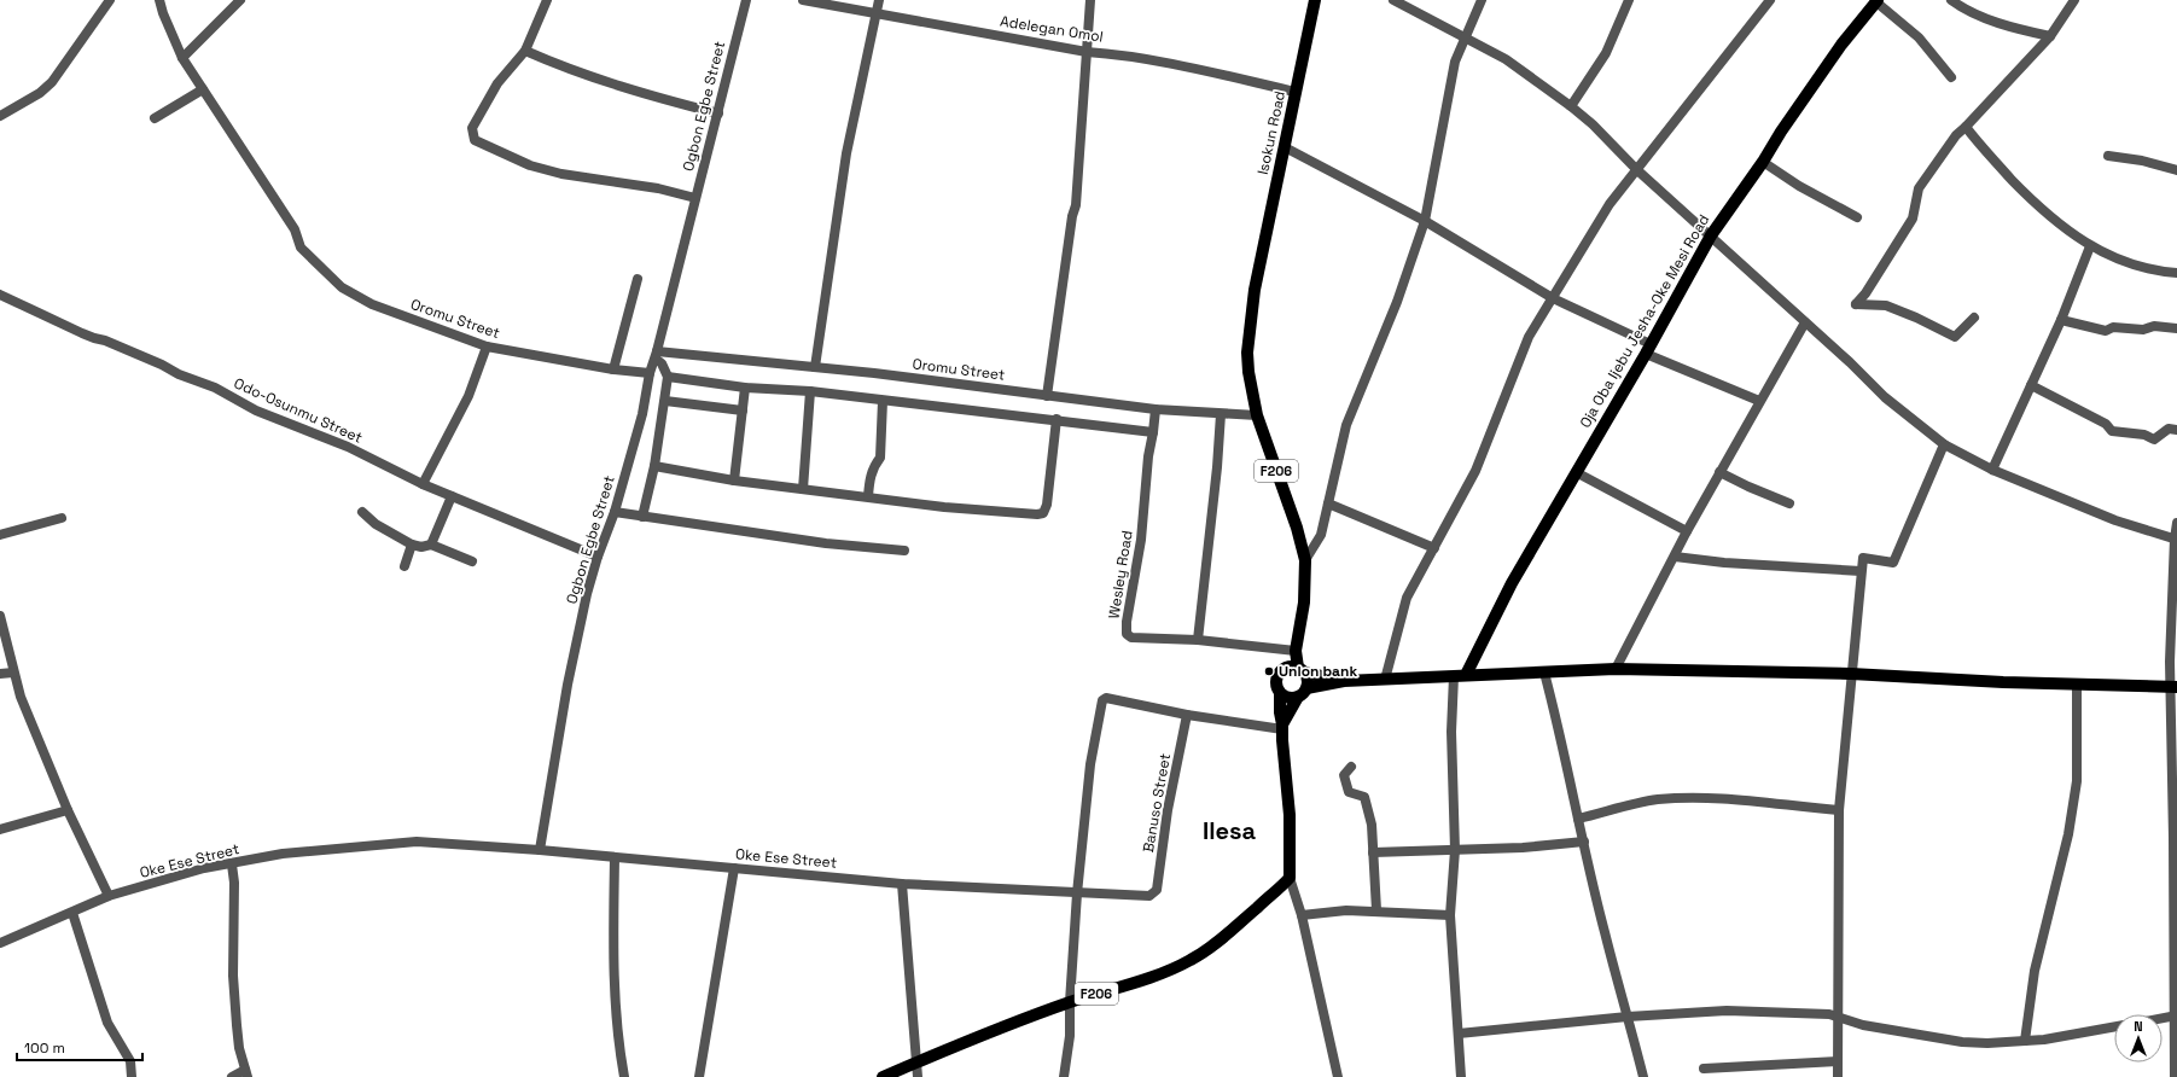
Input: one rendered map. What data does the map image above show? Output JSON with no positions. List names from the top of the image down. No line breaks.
{"streets":{"main road":["Isokun Road","Oja Oba Ijebu Jesha-Oke Mesi Road","F206"],"street":["Adelegan Omol","Ogbon Egbe Street","Oromu Street","Odo-Osunmu Street","Wesley Road","Banuso Street","Oke Ese Street"]},"crossings":[["Adelegan Omol","Isokun Road"],["Ogbon Egbe Street","Oromu Street"],["Ogbon Egbe Street","Odo-Osunmu Street"],["Ogbon Egbe Street","Oke Ese Street"],["Isokun Road","Oromu Street"],["Isokun Road","F206"],["Oromu Street","F206"],["Oromu Street","Wesley Road"],["F206","Wesley Road"],["Banuso Street","Oke Ese Street"]],"districts":["Ilesa"],"places":["Union bank"],"scale_bar":"100 m","north":"top"}
